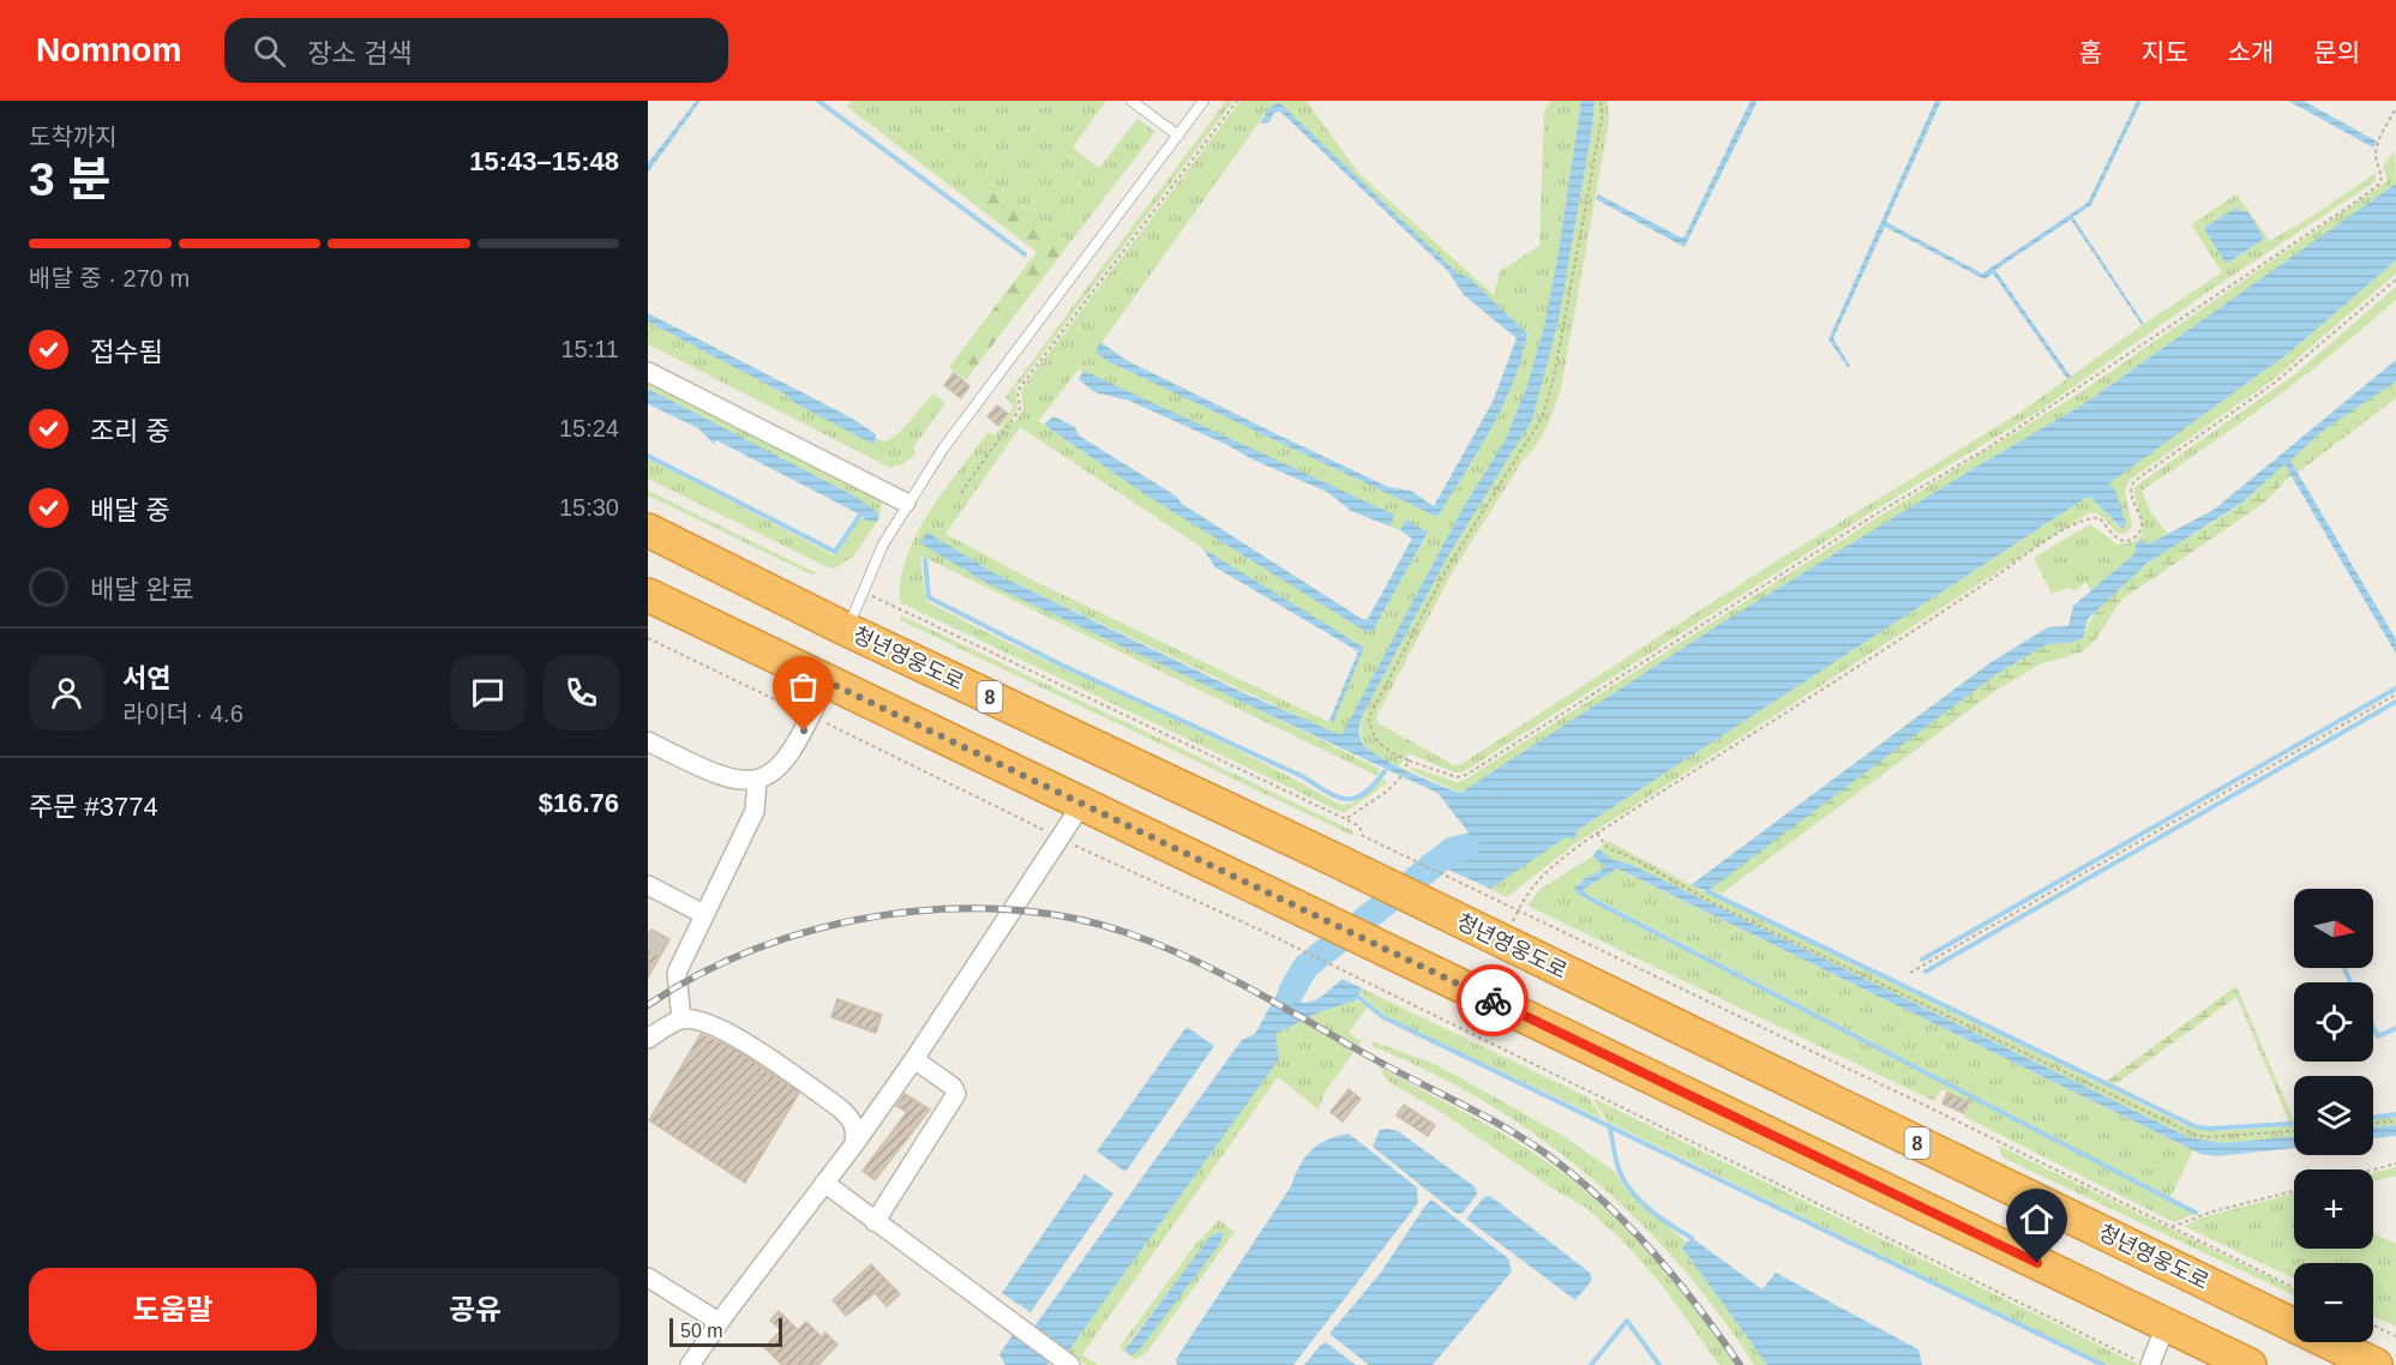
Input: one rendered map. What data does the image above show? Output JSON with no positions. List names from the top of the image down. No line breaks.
{"streets":{"highway":["청년영웅도로","8"]},"scale_bar":"50 m","north":"right","page":{"header":"Nomnom","search":"장소 검색","nav":["홈","지도","소개","문의"],"heading":["3 분","도착까지","15:43–15:48"],"panel":["서연","라이더 · 4.6","주문 #3774","$16.76"],"bar":"배달 중 · 270 m","list":[["접수됨","15:11"],["조리 중","15:24"],["배달 중","15:30"],"배달 완료"],"map_buttons":["+","−"],"buttons":["도움말","공유"],"scale":"50 m"}}
